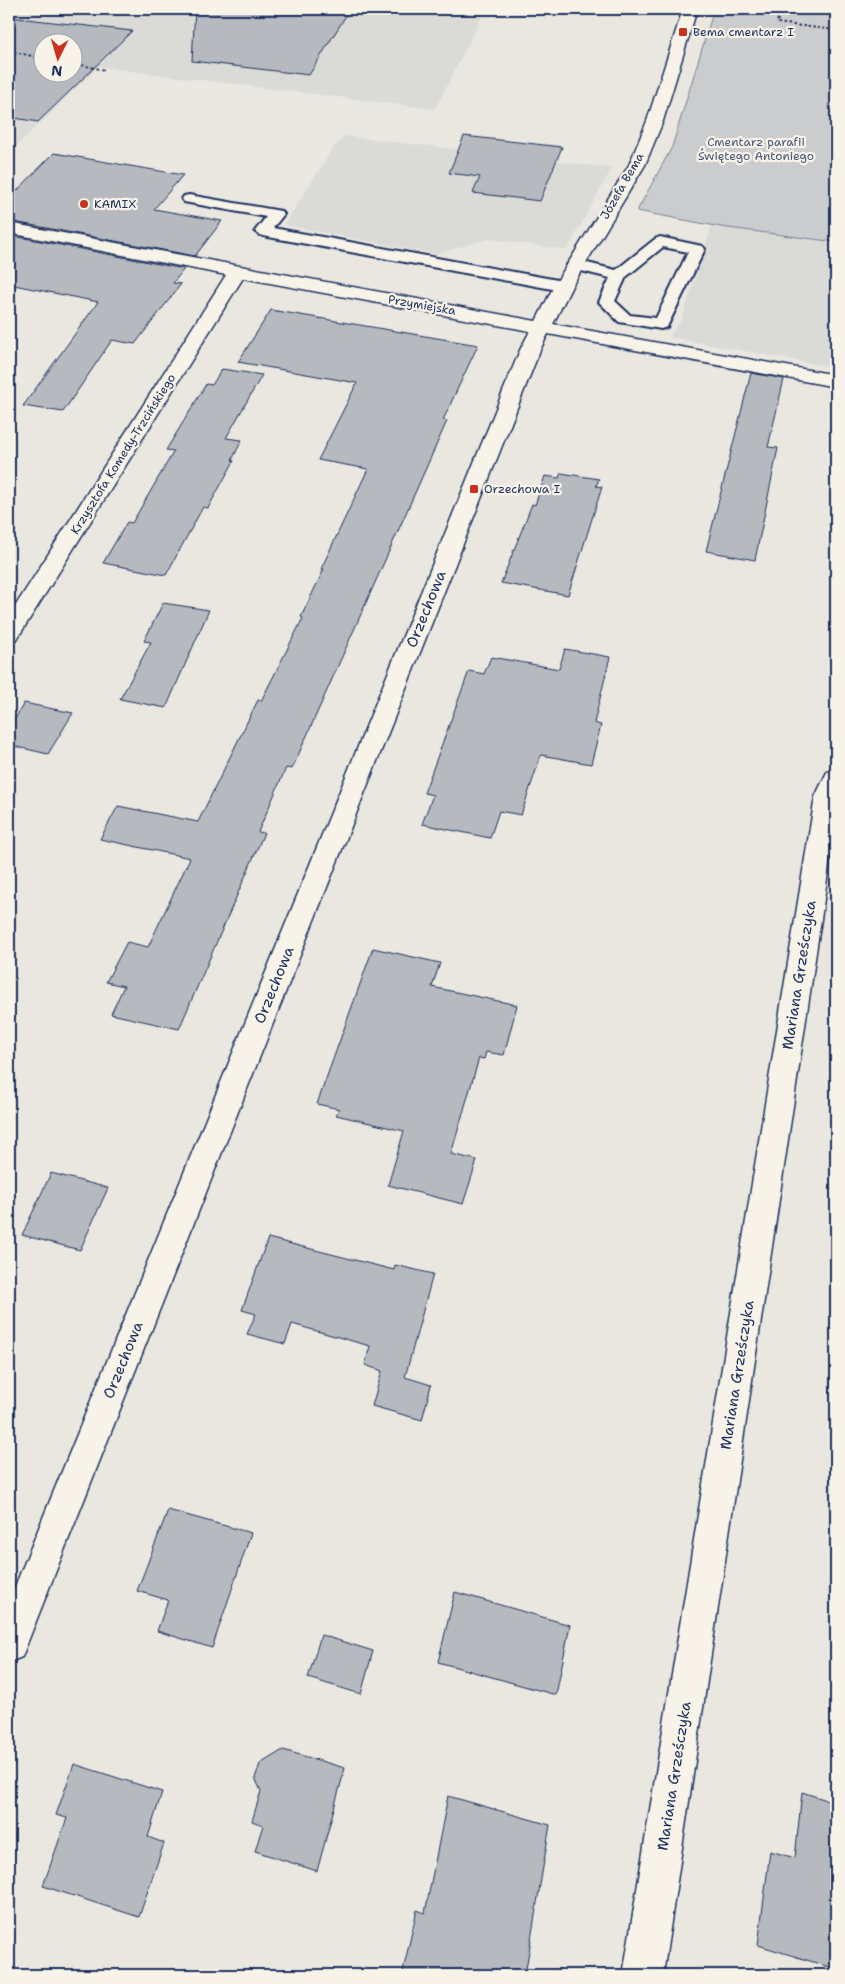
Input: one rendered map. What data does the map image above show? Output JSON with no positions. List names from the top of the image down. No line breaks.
{"streets":{"street":["Józefa Bema","Przymiejska","Krzysztofa Komedy-Trzcińskiego","Orzechowa","Mariana Grześczyka"]},"crossings":[["Józefa Bema","Przymiejska"],["Józefa Bema","Orzechowa"],["Przymiejska","Krzysztofa Komedy-Trzcińskiego"],["Przymiejska","Orzechowa"]],"parks":["Cmentarz parafii Świętego Antoniego"],"places":{"transit":["Bema cmentarz I","Orzechowa I"],"other":["KAMIX"]},"north":"bottom"}
